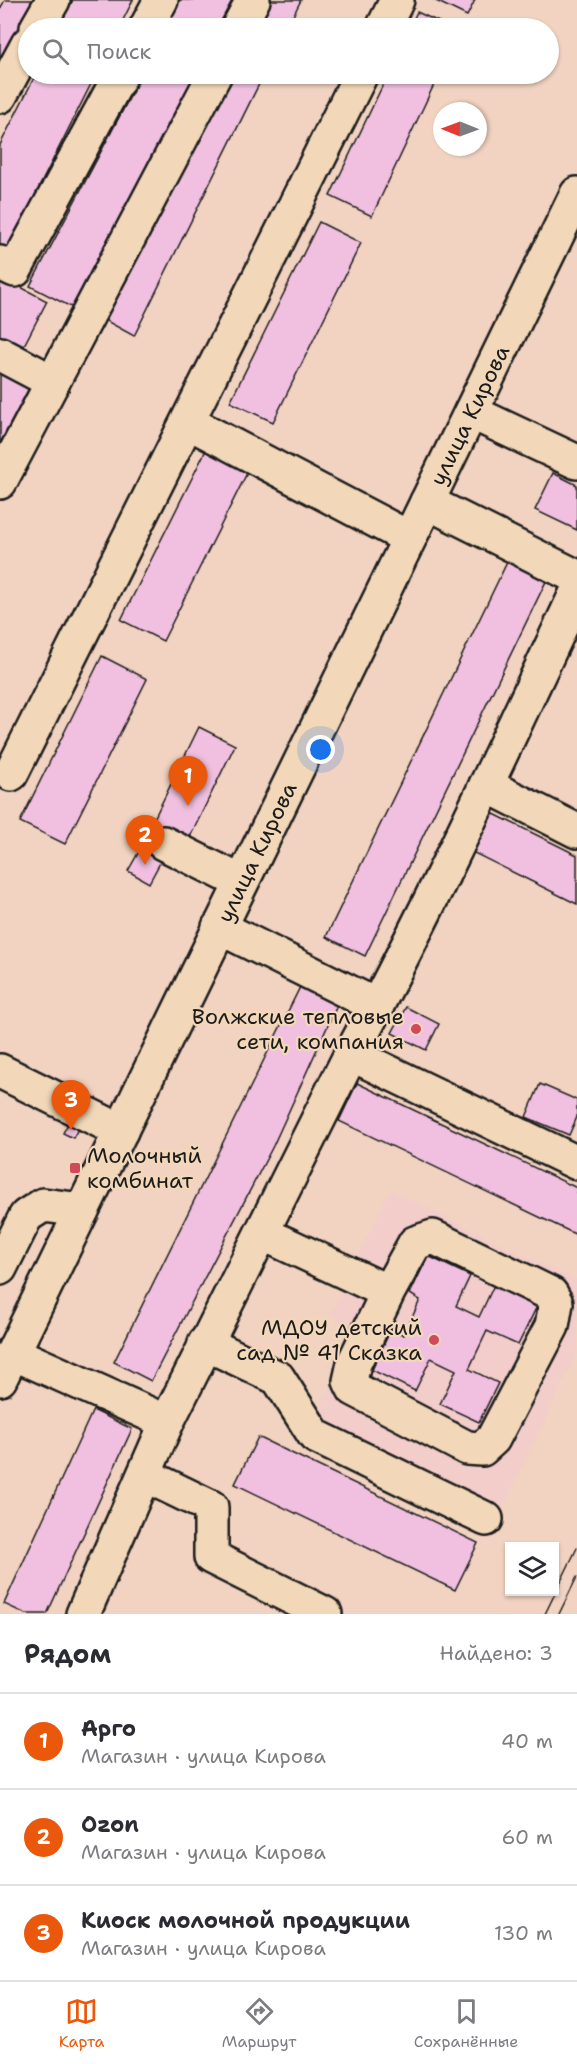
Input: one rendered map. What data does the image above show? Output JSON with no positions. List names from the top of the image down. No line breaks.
{"streets":{"street":["улица Кирова"]},"places":{"other":["Волжские тепловые сети, компания","МДОУ детский сад № 41 Сказка"],"transit":["Молочный комбинат"]},"north":"left","page":{"search":"Поиск","pins":["1","2","3"],"heading":["Рядом","Найдено: 3"],"list":[{"mark":"1","name":"Арго","note":"Магазин · улица Кирова","value":"40 m"},{"mark":"2","name":"Ozon","note":"Магазин · улица Кирова","value":"60 m"},{"mark":"3","name":"Киоск молочной продукции","note":"Магазин · улица Кирова","value":"130 m"}],"nav":["Карта","Маршрут","Сохранённые"]}}
